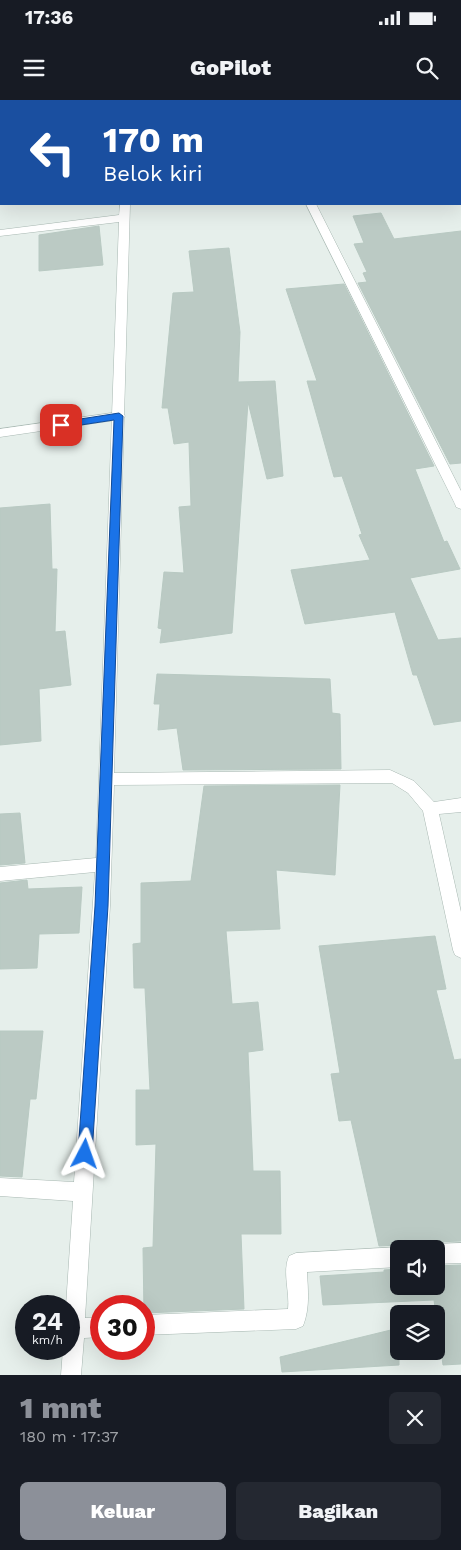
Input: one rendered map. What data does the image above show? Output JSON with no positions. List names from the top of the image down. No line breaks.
{"page":{"status":"17:36","header":"GoPilot","turn":["170 m","Belok kiri"],"speed":"24 km/h","limit":"30","heading":["1 mnt","180 m · 17:37"],"buttons":["Keluar","Bagikan"]}}
